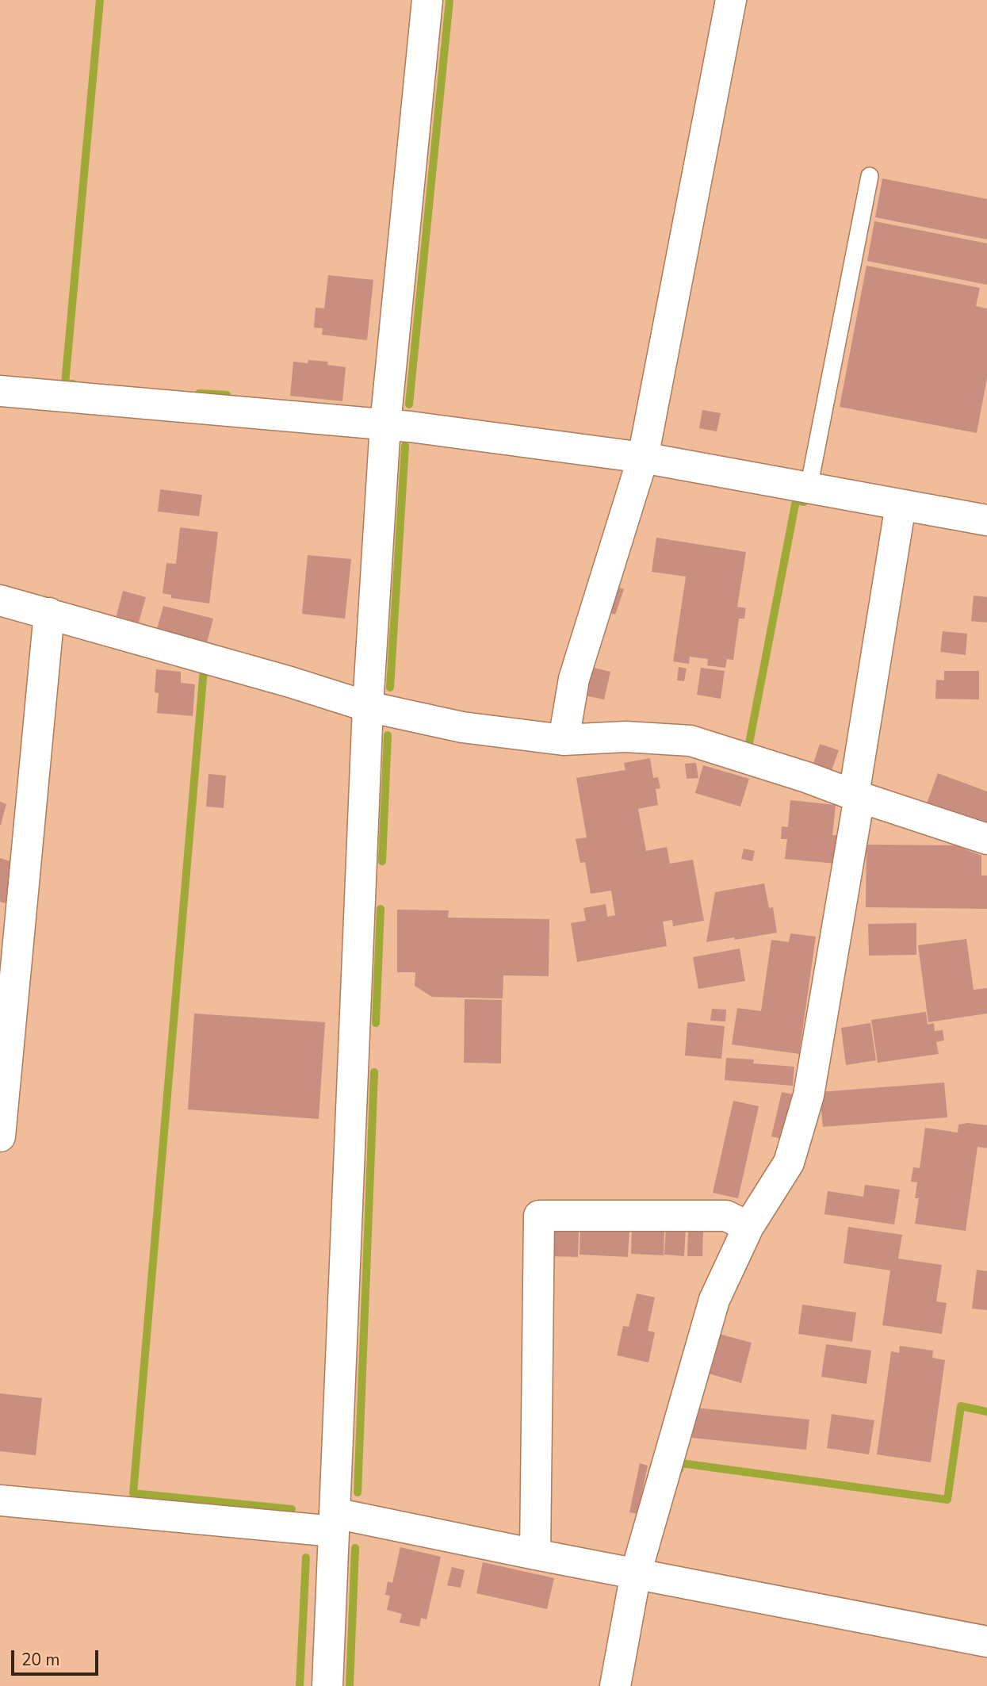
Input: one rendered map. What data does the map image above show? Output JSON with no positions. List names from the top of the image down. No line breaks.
{"scale_bar":"20 m"}
